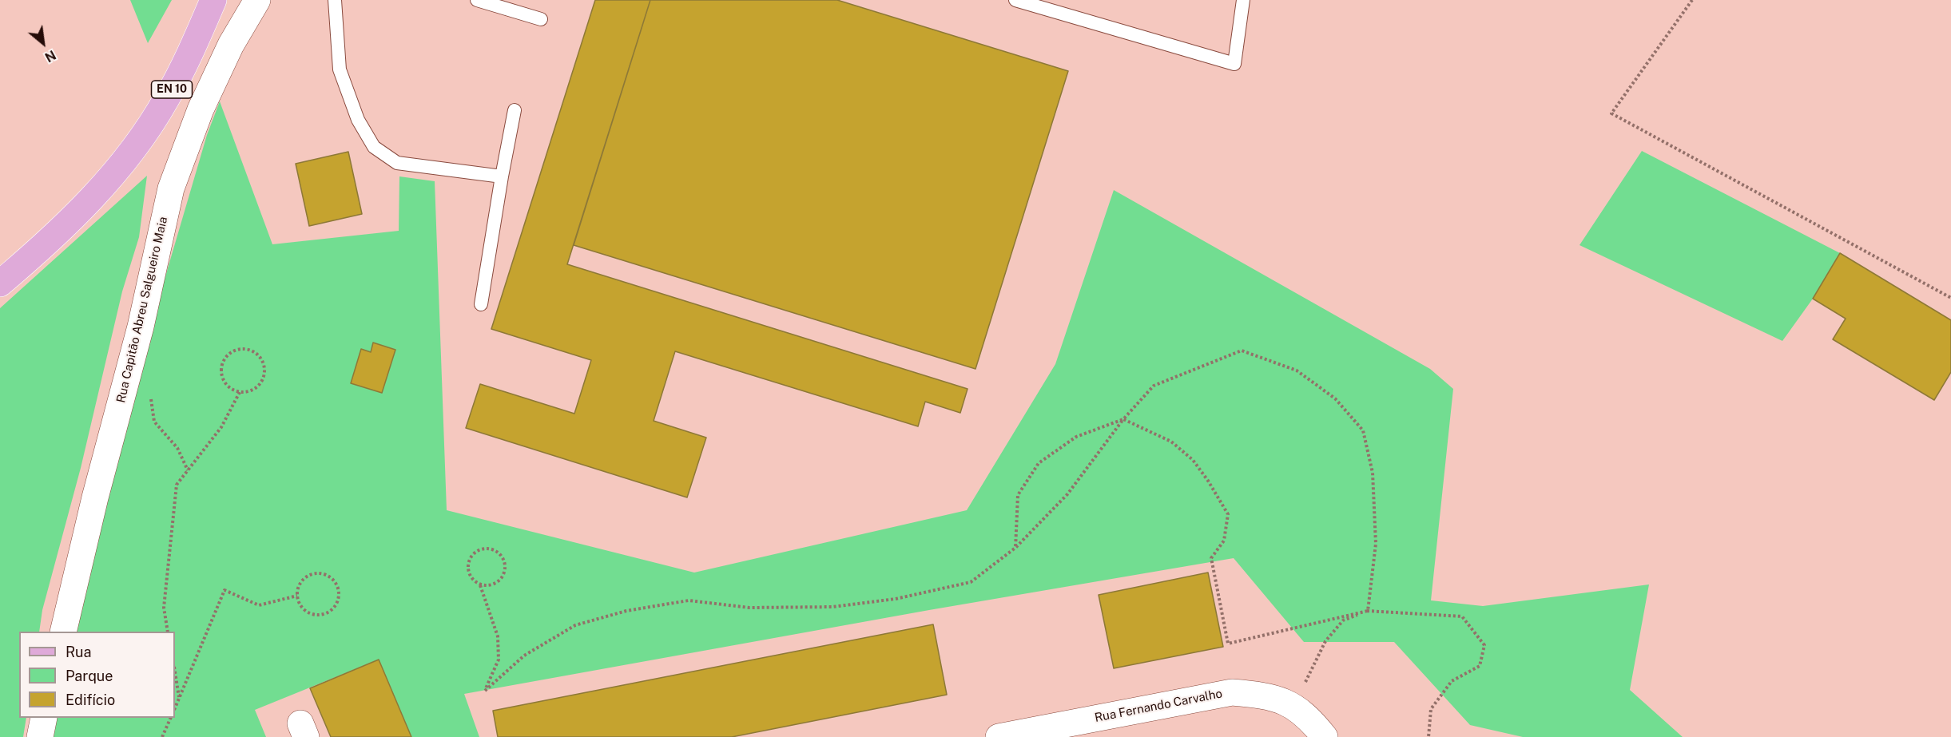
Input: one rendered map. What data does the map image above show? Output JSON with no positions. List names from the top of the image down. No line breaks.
{"streets":{"main road":["EN 10"],"street":["Rua Capitão Abreu Salgueiro Maia","Rua Fernando Carvalho"]},"legend":["Rua","Parque","Edifício"],"north":"bottom right"}
